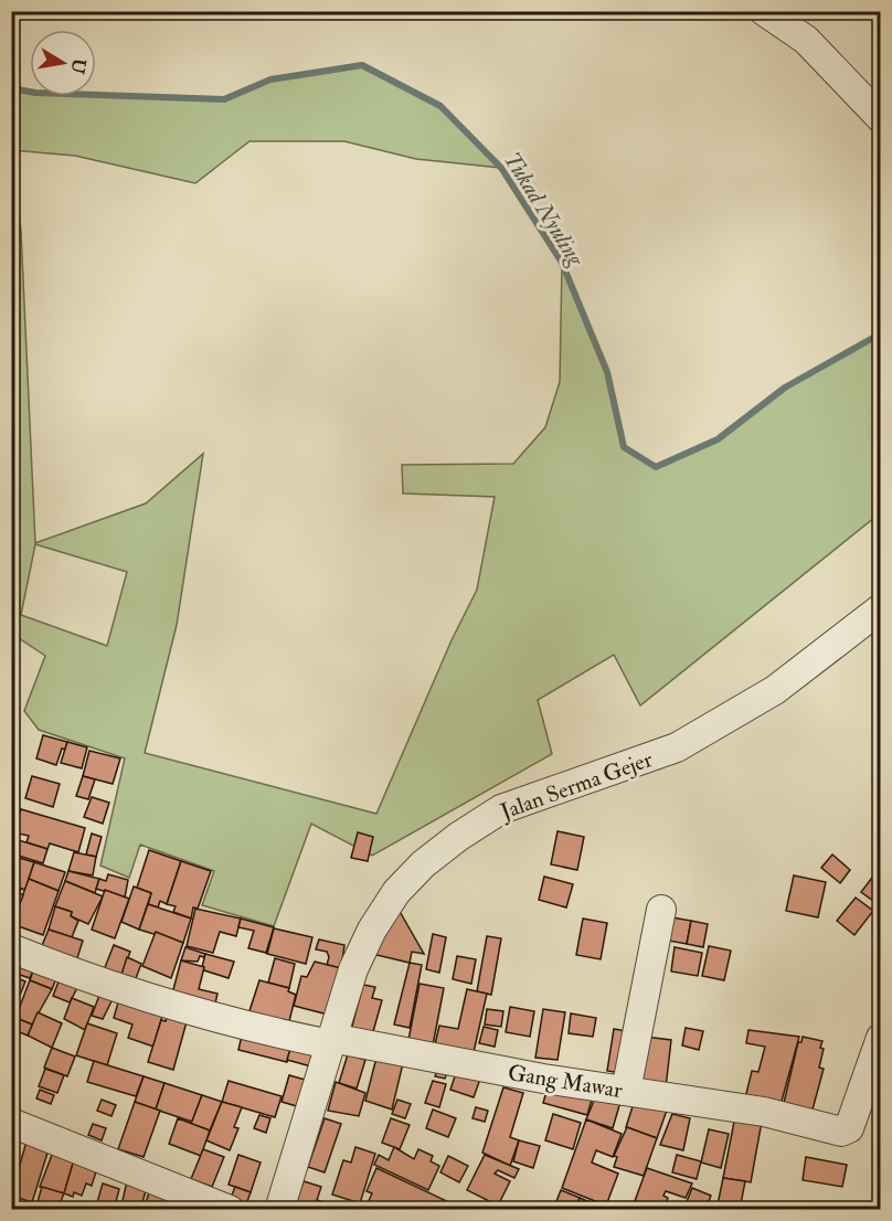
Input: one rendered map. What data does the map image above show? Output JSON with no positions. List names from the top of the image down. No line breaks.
{"streets":{"street":["Jalan Serma Gejer","Gang Mawar"]},"crossings":[["Jalan Serma Gejer","Gang Mawar"]],"water":["Tukad Nyuling"],"north":"right"}
